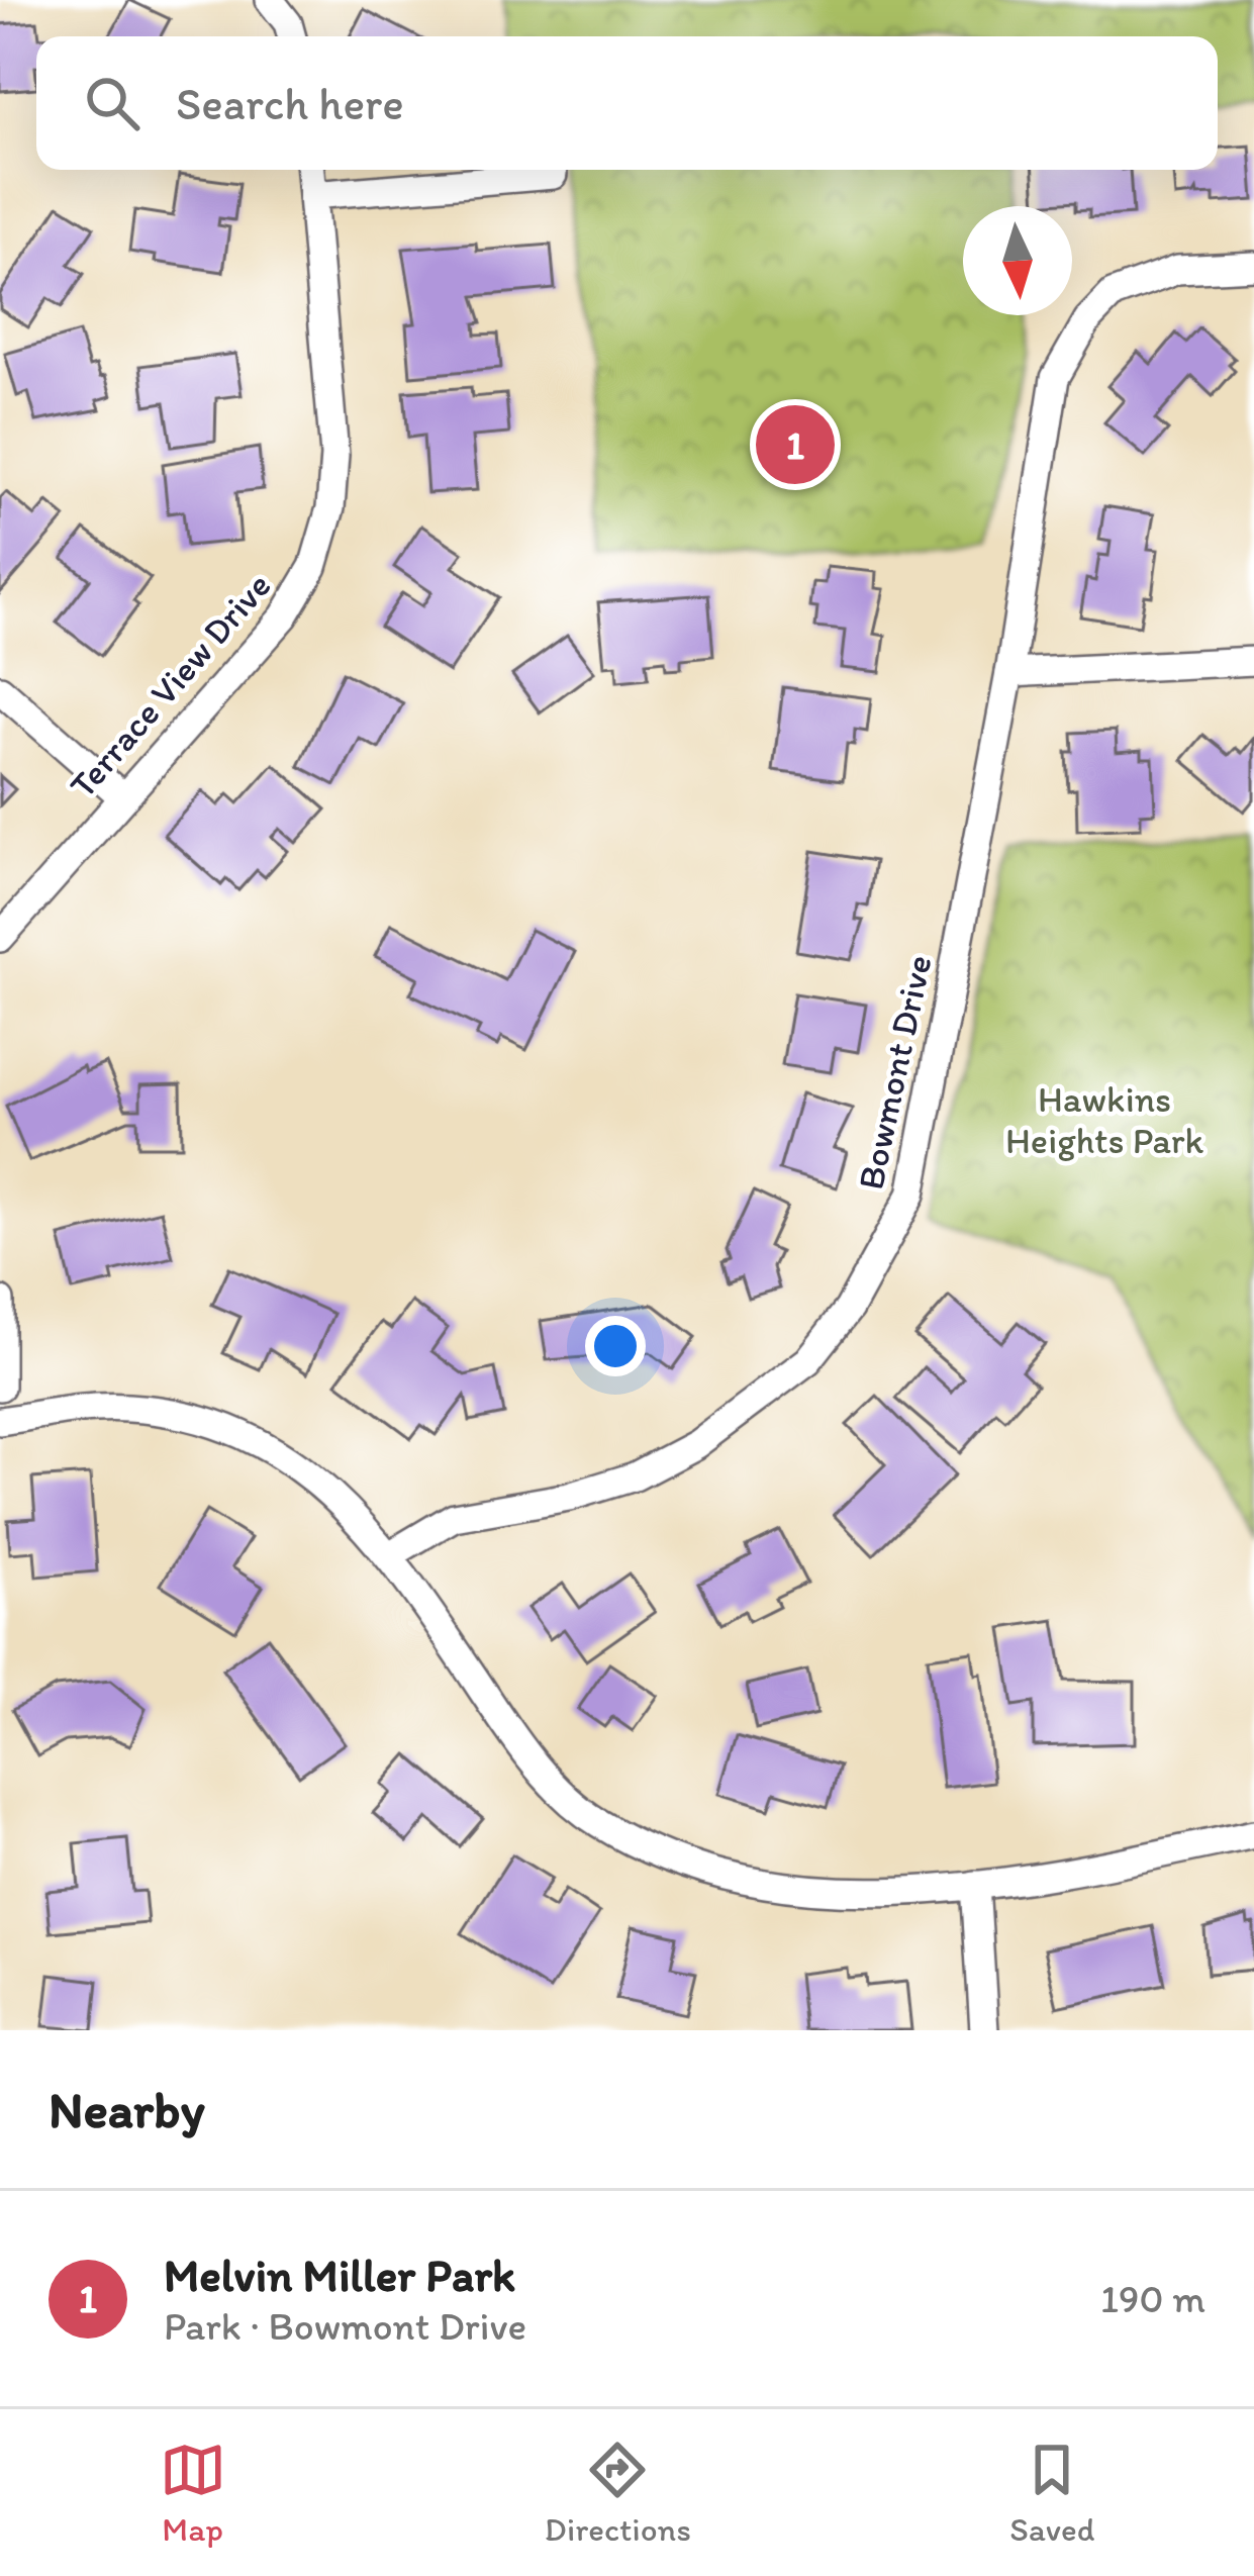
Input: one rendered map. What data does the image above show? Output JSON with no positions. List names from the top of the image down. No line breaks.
{"streets":{"street":["Terrace View Drive","Bowmont Drive"]},"parks":["Hawkins Heights Park"],"north":"bottom","page":{"search":"Search here","pins":"1","heading":"Nearby","list":[{"mark":"1","name":"Melvin Miller Park","note":"Park · Bowmont Drive","value":"190 m"}],"nav":["Map","Directions","Saved"]}}
